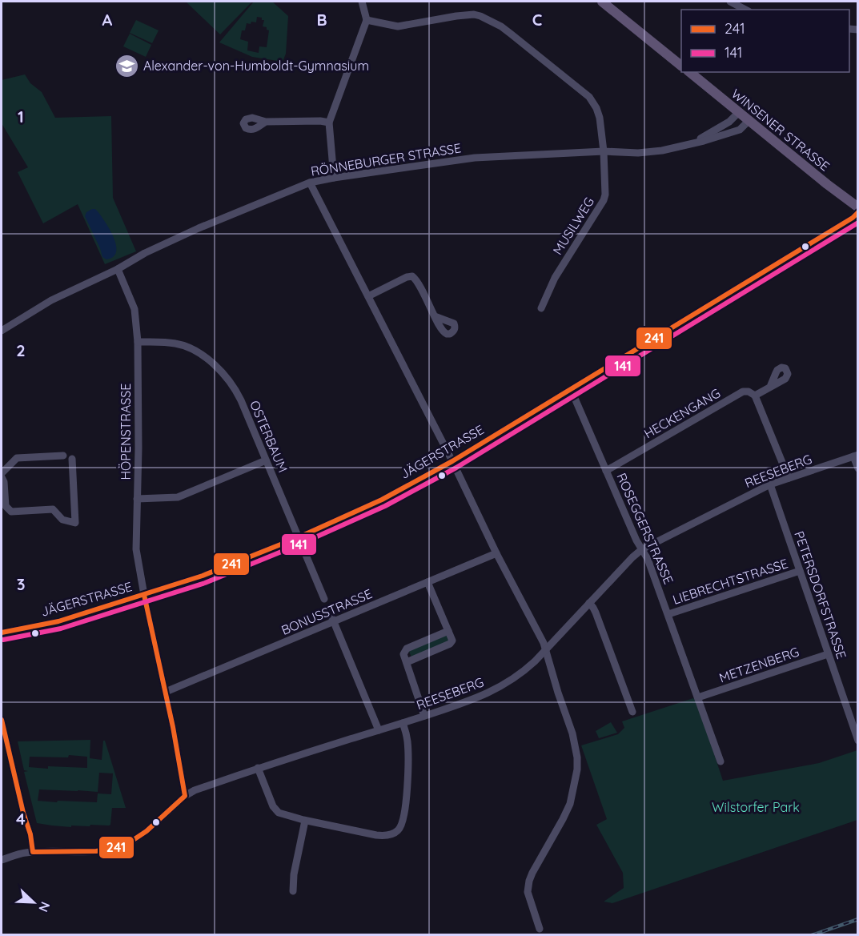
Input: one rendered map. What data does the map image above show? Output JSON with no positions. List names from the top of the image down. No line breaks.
{"streets":{"main road":["WINSENER STRASSE"],"street":["RÖNNEBURGER STRASSE","MUSILWEG","HECKENGANG","HÖPENSTRASSE","OSTERBAUM","JÄGERSTRASSE","REESEBERG","ROSEGGERSTRASSE","LIEBRECHTSTRASSE","PETERSDORFSTRASSE","BONUSSTRASSE","METZENBERG"]},"crossings":[["WINSENER STRASSE","RÖNNEBURGER STRASSE"],["RÖNNEBURGER STRASSE","MUSILWEG"],["RÖNNEBURGER STRASSE","HÖPENSTRASSE"],["HECKENGANG","ROSEGGERSTRASSE"],["HÖPENSTRASSE","OSTERBAUM"],["HÖPENSTRASSE","JÄGERSTRASSE"],["HÖPENSTRASSE","REESEBERG"],["HÖPENSTRASSE","BONUSSTRASSE"],["OSTERBAUM","JÄGERSTRASSE"],["JÄGERSTRASSE","ROSEGGERSTRASSE"],["REESEBERG","ROSEGGERSTRASSE"],["REESEBERG","PETERSDORFSTRASSE"],["ROSEGGERSTRASSE","LIEBRECHTSTRASSE"],["ROSEGGERSTRASSE","METZENBERG"],["LIEBRECHTSTRASSE","PETERSDORFSTRASSE"],["PETERSDORFSTRASSE","METZENBERG"]],"parks":["Wilstorfer Park"],"places":{"school or university":["Alexander-von-Humboldt-Gymnasium"]},"lines":["transit line 241","transit line 141"],"legend":["241","141"],"north":"bottom right","grid":{"columns":["A","B","C"],"rows":["1","2","3","4"]}}
